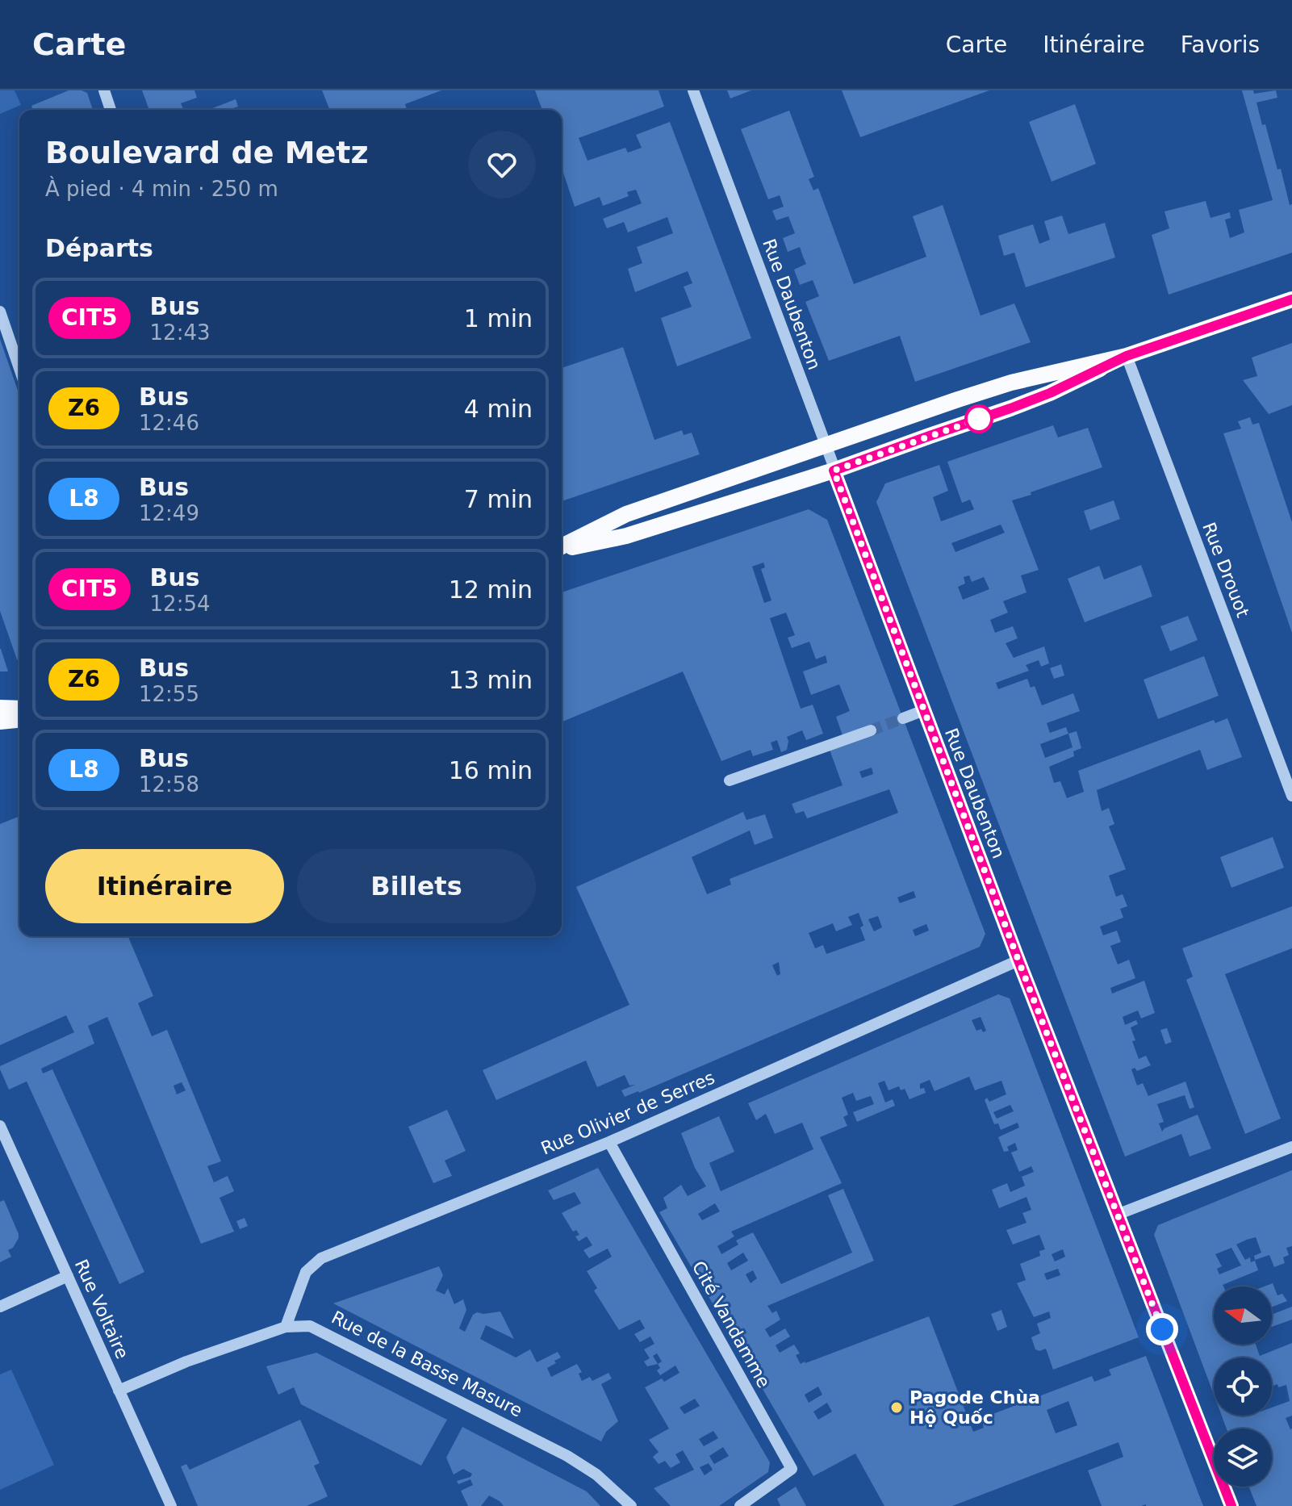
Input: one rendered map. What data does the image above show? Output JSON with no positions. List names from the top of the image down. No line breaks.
{"streets":{"street":["Rue Daubenton","Rue Drouot","Rue Olivier de Serres","Rue Voltaire","Cité Vandamme","Rue de la Basse Masure"]},"crossings":[["Rue Daubenton","Rue Olivier de Serres"],["Rue Olivier de Serres","Cité Vandamme"],["Rue Olivier de Serres","Rue de la Basse Masure"],["Rue Voltaire","Rue de la Basse Masure"]],"places":["Pagode Chùa Hộ Quốc"],"lines":["bus line CIT5"],"north":"left","page":{"header":"Carte","nav":["Carte","Itinéraire","Favoris"],"heading":[["Boulevard de Metz","À pied · 4 min · 250 m"],"Départs"],"list":[{"mark":"CIT5","name":"Bus","note":"12:43","value":"1 min"},{"mark":"Z6","name":"Bus","note":"12:46","value":"4 min"},{"mark":"L8","name":"Bus","note":"12:49","value":"7 min"},{"mark":"CIT5","name":"Bus","note":"12:54","value":"12 min"},{"mark":"Z6","name":"Bus","note":"12:55","value":"13 min"},{"mark":"L8","name":"Bus","note":"12:58","value":"16 min"}],"buttons":["Itinéraire","Billets"]}}
